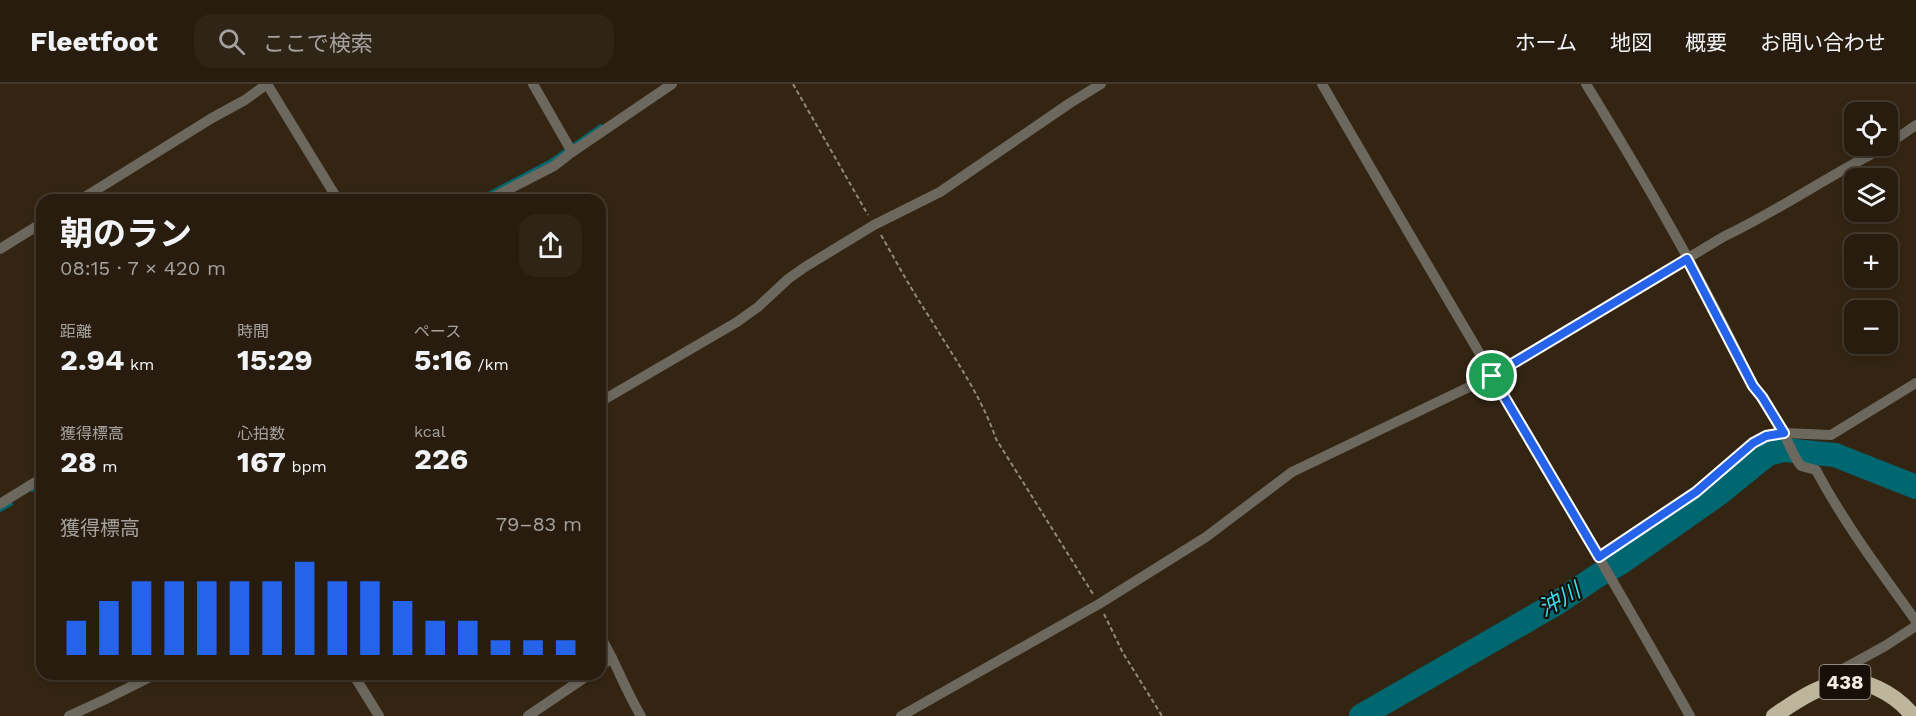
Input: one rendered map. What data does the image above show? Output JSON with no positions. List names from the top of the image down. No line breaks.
{"streets":{"highway":["438"]},"water":["沖川"],"page":{"header":"Fleetfoot","search":"ここで検索","nav":["ホーム","地図","概要","お問い合わせ"],"map_buttons":["+","−"],"heading":["朝のラン","08:15 · 7 × 420 m"],"stats":[["距離","2.94 km"],["時間","15:29"],["ペース","5:16 /km"],["獲得標高","28 m"],["心拍数","167 bpm"],["kcal","226"]],"chart":["獲得標高","79–83 m"]}}
